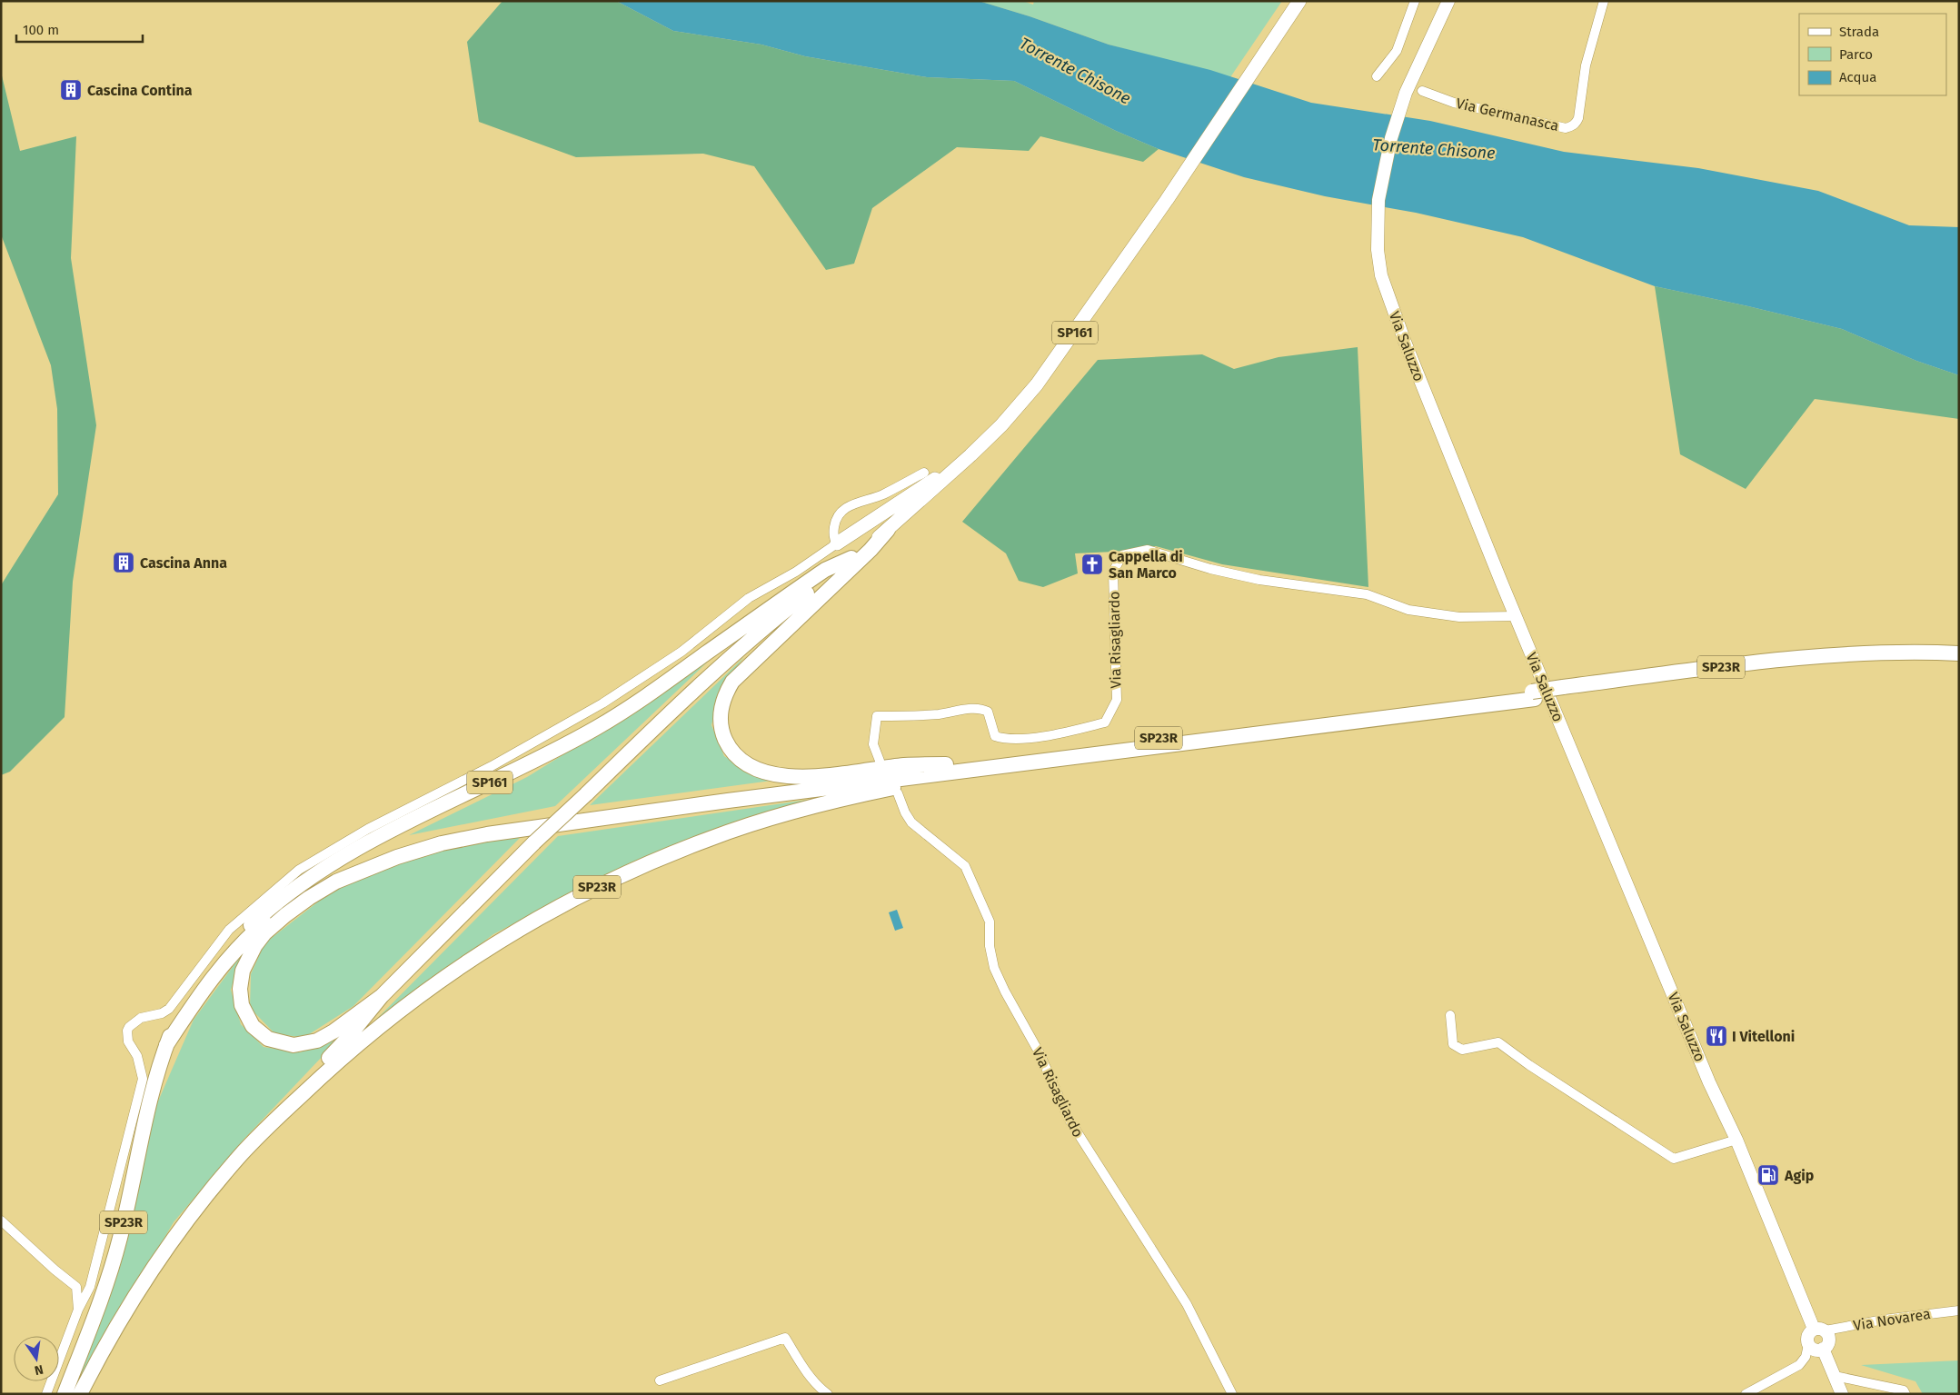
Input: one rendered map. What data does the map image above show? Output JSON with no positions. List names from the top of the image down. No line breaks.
{"streets":{"highway":["SP161","SP23R"],"main road":["Via Saluzzo"],"street":["Via Germanasca","Via Risagliardo","Via Novarea"]},"crossings":[["SP161","SP23R"],["Via Saluzzo","Via Risagliardo"],["Via Saluzzo","Via Novarea"]],"water":["Torrente Chisone"],"places":{"building":["Cascina Contina","Cascina Anna"],"church":["Cappella di San Marco"],"restaurant":["I Vitelloni"],"fuel station":["Agip"]},"legend":["Strada","Parco","Acqua"],"scale_bar":"100 m","north":"bottom"}
